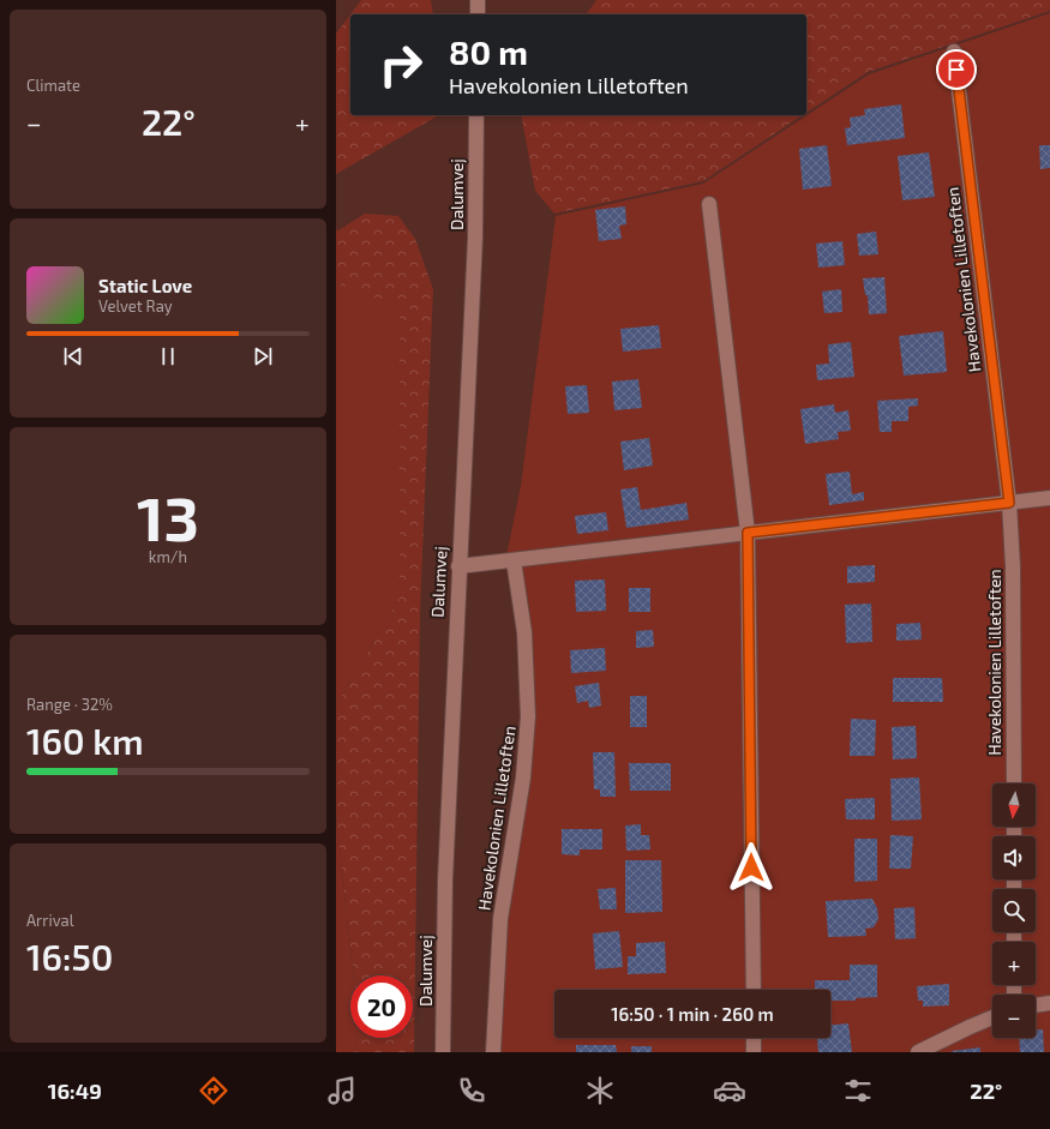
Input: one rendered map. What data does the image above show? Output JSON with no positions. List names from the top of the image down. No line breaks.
{"streets":{"street":["Dalumvej","Havekolonien Lilletoften"]},"north":"bottom","page":{"tile":["Climate",["13","km/h"],["Range · 32%","160 km"],["Arrival","16:50"]],"turn":["80 m","Havekolonien Lilletoften"],"heat":["−","22°","+"],"song":["Static Love","Velvet Ray"],"map_buttons":["+","−"],"limit":"20","trip":"16:50 · 1 min · 260 m","tabs":["16:49","22°"]}}
